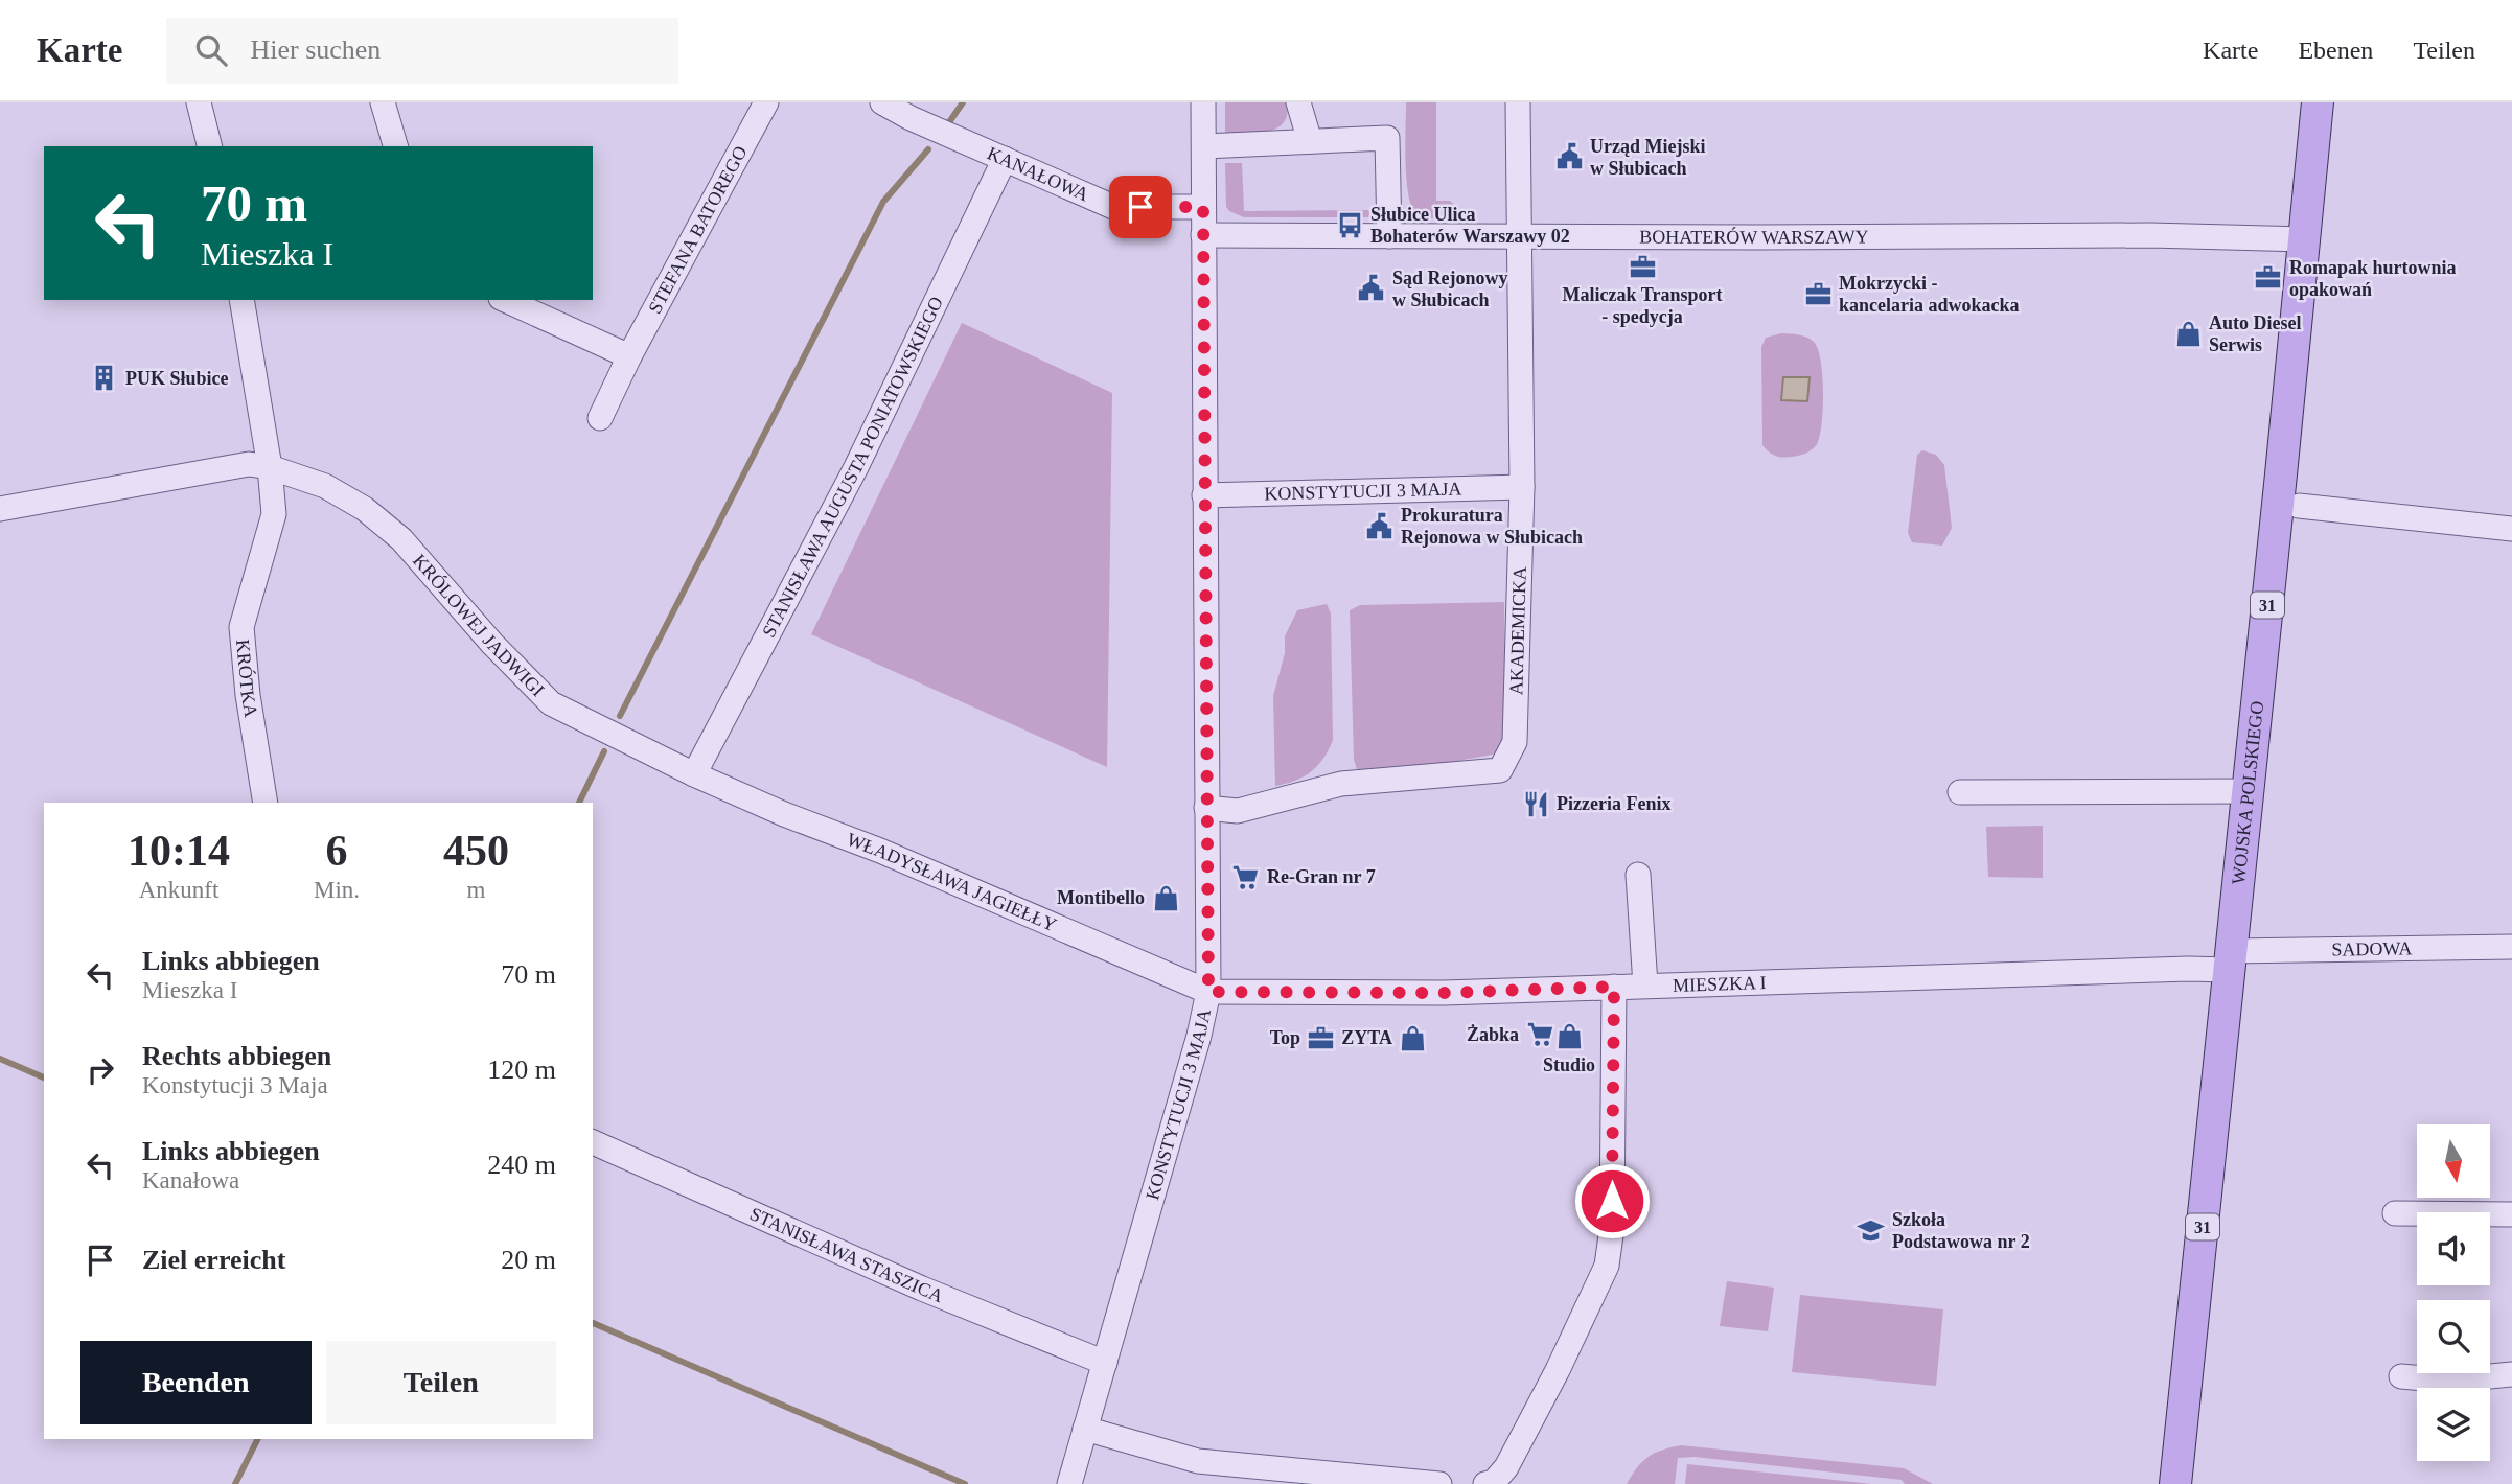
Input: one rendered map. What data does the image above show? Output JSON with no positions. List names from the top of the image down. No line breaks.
{"streets":{"main road":["31","WOJSKA POLSKIEGO"],"street":["KANAŁOWA","STEFANA BATOREGO","BOHATERÓW WARSZAWY","STANISŁAWA AUGUSTA PONIATOWSKIEGO","KONSTYTUCJI 3 MAJA","KRÓLOWEJ JADWIGI","AKADEMICKA","KRÓTKA","WŁADYSŁAWA JAGIEŁŁY","SADOWA","MIESZKA I","STANISŁAWA STASZICA"]},"crossings":[["KANAŁOWA","STANISŁAWA AUGUSTA PONIATOWSKIEGO"],["KANAŁOWA","KONSTYTUCJI 3 MAJA"],["BOHATERÓW WARSZAWY","KONSTYTUCJI 3 MAJA"],["BOHATERÓW WARSZAWY","AKADEMICKA"],["BOHATERÓW WARSZAWY","WOJSKA POLSKIEGO"],["STANISŁAWA AUGUSTA PONIATOWSKIEGO","KRÓLOWEJ JADWIGI"],["STANISŁAWA AUGUSTA PONIATOWSKIEGO","WŁADYSŁAWA JAGIEŁŁY"],["KONSTYTUCJI 3 MAJA","AKADEMICKA"],["KONSTYTUCJI 3 MAJA","WŁADYSŁAWA JAGIEŁŁY"],["KONSTYTUCJI 3 MAJA","MIESZKA I"],["KONSTYTUCJI 3 MAJA","STANISŁAWA STASZICA"],["KRÓLOWEJ JADWIGI","KRÓTKA"],["KRÓLOWEJ JADWIGI","WŁADYSŁAWA JAGIEŁŁY"],["WOJSKA POLSKIEGO","SADOWA"],["WOJSKA POLSKIEGO","MIESZKA I"],["WŁADYSŁAWA JAGIEŁŁY","MIESZKA I"],["SADOWA","MIESZKA I"]],"places":{"public building":["Urząd Miejski w Słubicach","Sąd Rejonowy w Słubicach","Prokuratura Rejonowa w Słubicach"],"bus stop":["Słubice Ulica Bohaterów Warszawy 02"],"office":["Maliczak Transport - spedycja","Romapak hurtownia opakowań","Mokrzycki - kancelaria adwokacka","Top"],"shop":["Auto Diesel Serwis","Montibello","Studio","ZYTA"],"building":["PUK Słubice"],"restaurant":["Pizzeria Fenix"],"supermarket":["Re-Gran nr 7","Żabka"],"school or university":["Szkoła Podstawowa nr 2"]},"north":"bottom","page":{"header":"Karte","search":"Hier suchen","nav":["Karte","Ebenen","Teilen"],"turn":["70 m","Mieszka I"],"eta":["10:14","Ankunft","6","Min.","450","m"],"list":[{"name":"Links abbiegen","note":"Mieszka I","value":"70 m"},{"name":"Rechts abbiegen","note":"Konstytucji 3 Maja","value":"120 m"},{"name":"Links abbiegen","note":"Kanałowa","value":"240 m"},{"name":"Ziel erreicht","value":"20 m"}],"buttons":["Beenden","Teilen"]}}
